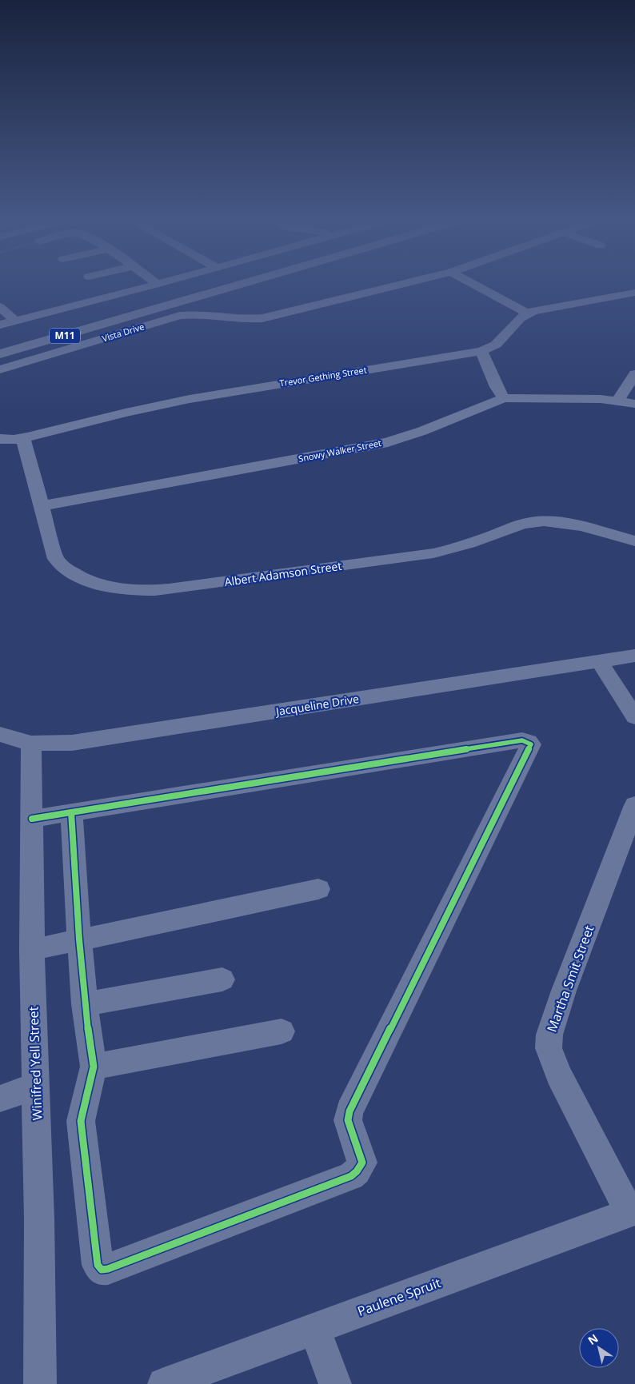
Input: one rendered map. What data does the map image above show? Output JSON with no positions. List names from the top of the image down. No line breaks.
{"streets":{"main road":["M11"],"street":["Vista Drive","Trevor Gething Street","Snowy Walker Street","Albert Adamson Street","Jacqueline Drive","Martha Smit Street","Winifred Yell Street","Paulene Spruit"]},"crossings":[["Trevor Gething Street","Albert Adamson Street"],["Snowy Walker Street","Albert Adamson Street"],["Jacqueline Drive","Winifred Yell Street"],["Martha Smit Street","Paulene Spruit"]],"north":"top left"}
